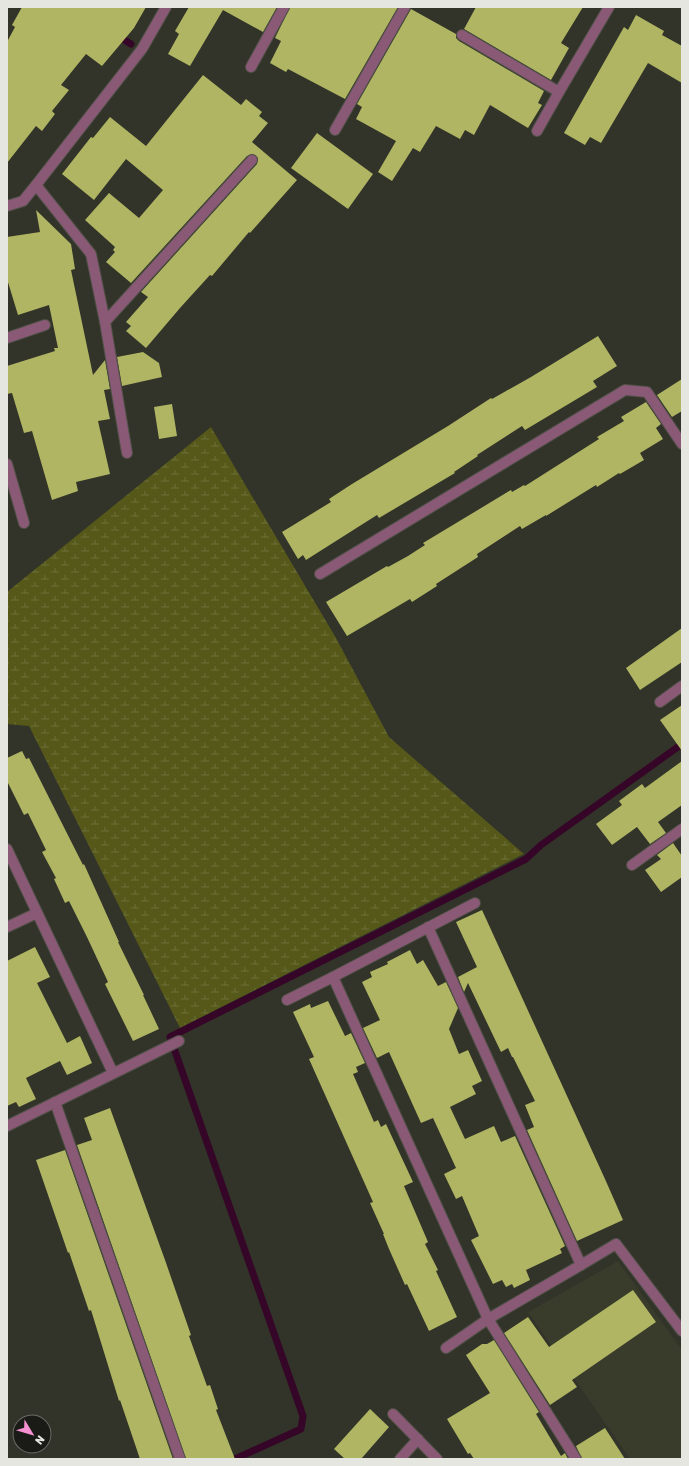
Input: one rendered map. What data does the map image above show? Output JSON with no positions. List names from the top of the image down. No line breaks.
{"north":"bottom right"}
